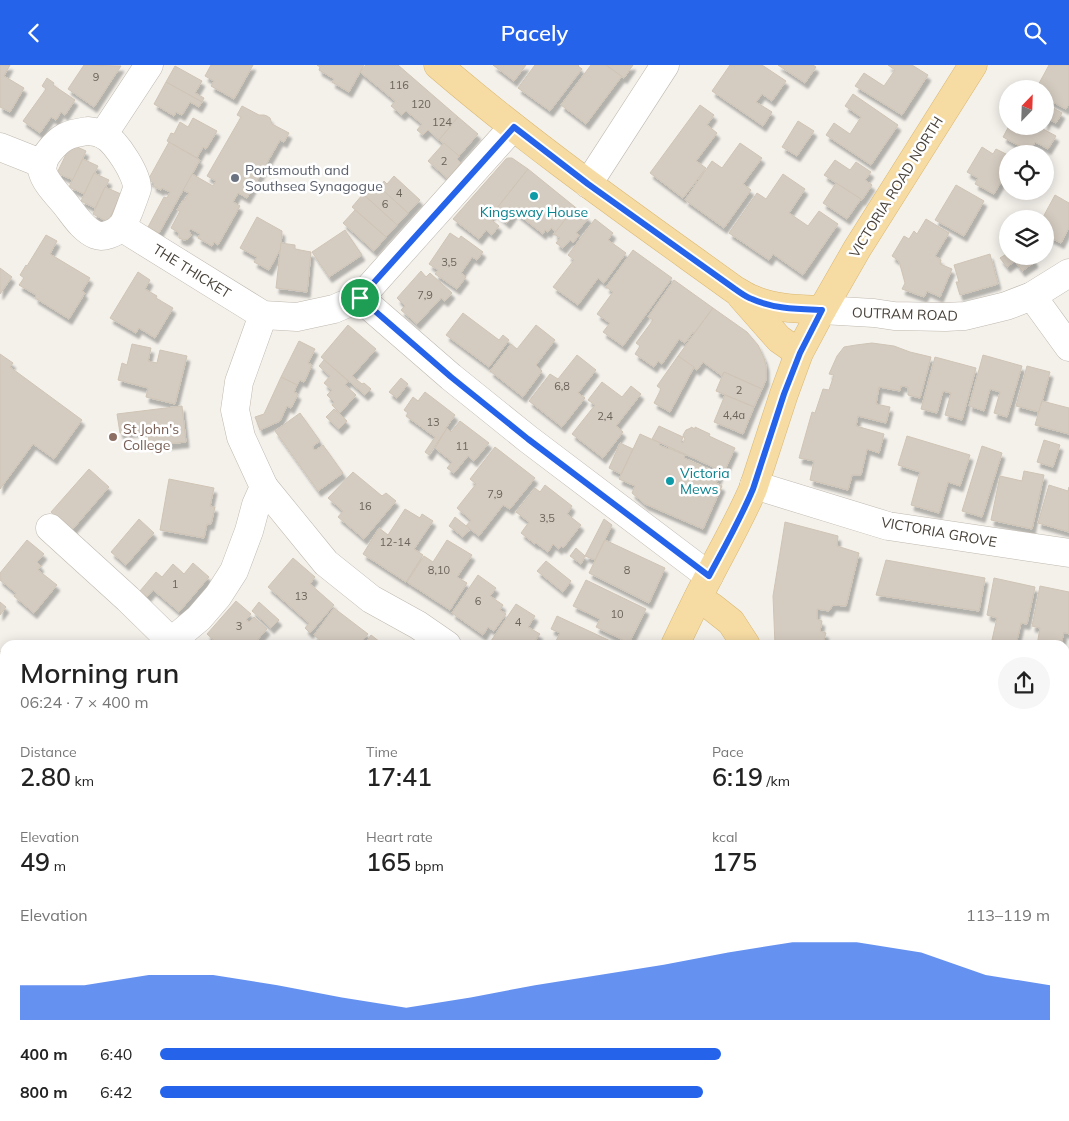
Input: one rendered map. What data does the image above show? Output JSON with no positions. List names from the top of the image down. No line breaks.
{"streets":{"main road":["VICTORIA ROAD NORTH"],"street":["THE THICKET","OUTRAM ROAD","VICTORIA GROVE"]},"crossings":[["VICTORIA ROAD NORTH","OUTRAM ROAD"],["VICTORIA ROAD NORTH","VICTORIA GROVE"]],"places":["Portsmouth and Southsea Synagogue","Kingsway House","St John's College","Victoria Mews"],"house_numbers":["9","116","120","124","2","4","6","3,5","7,9","6,8","2","4,4a","2,4","13","11","7,9","16","3,5","12-14","8,10","8","1","13","6","10","4","3"],"north":"top right","page":{"header":"Pacely","heading":["Morning run","06:24 · 7 × 400 m"],"stats":[["Distance","2.80 km"],["Time","17:41"],["Pace","6:19 /km"],["Elevation","49 m"],["Heart rate","165 bpm"],["kcal","175"]],"chart":["Elevation","113–119 m"],"list":[{"name":"400 m","note":"6:40"},{"name":"800 m","note":"6:42"}]}}
